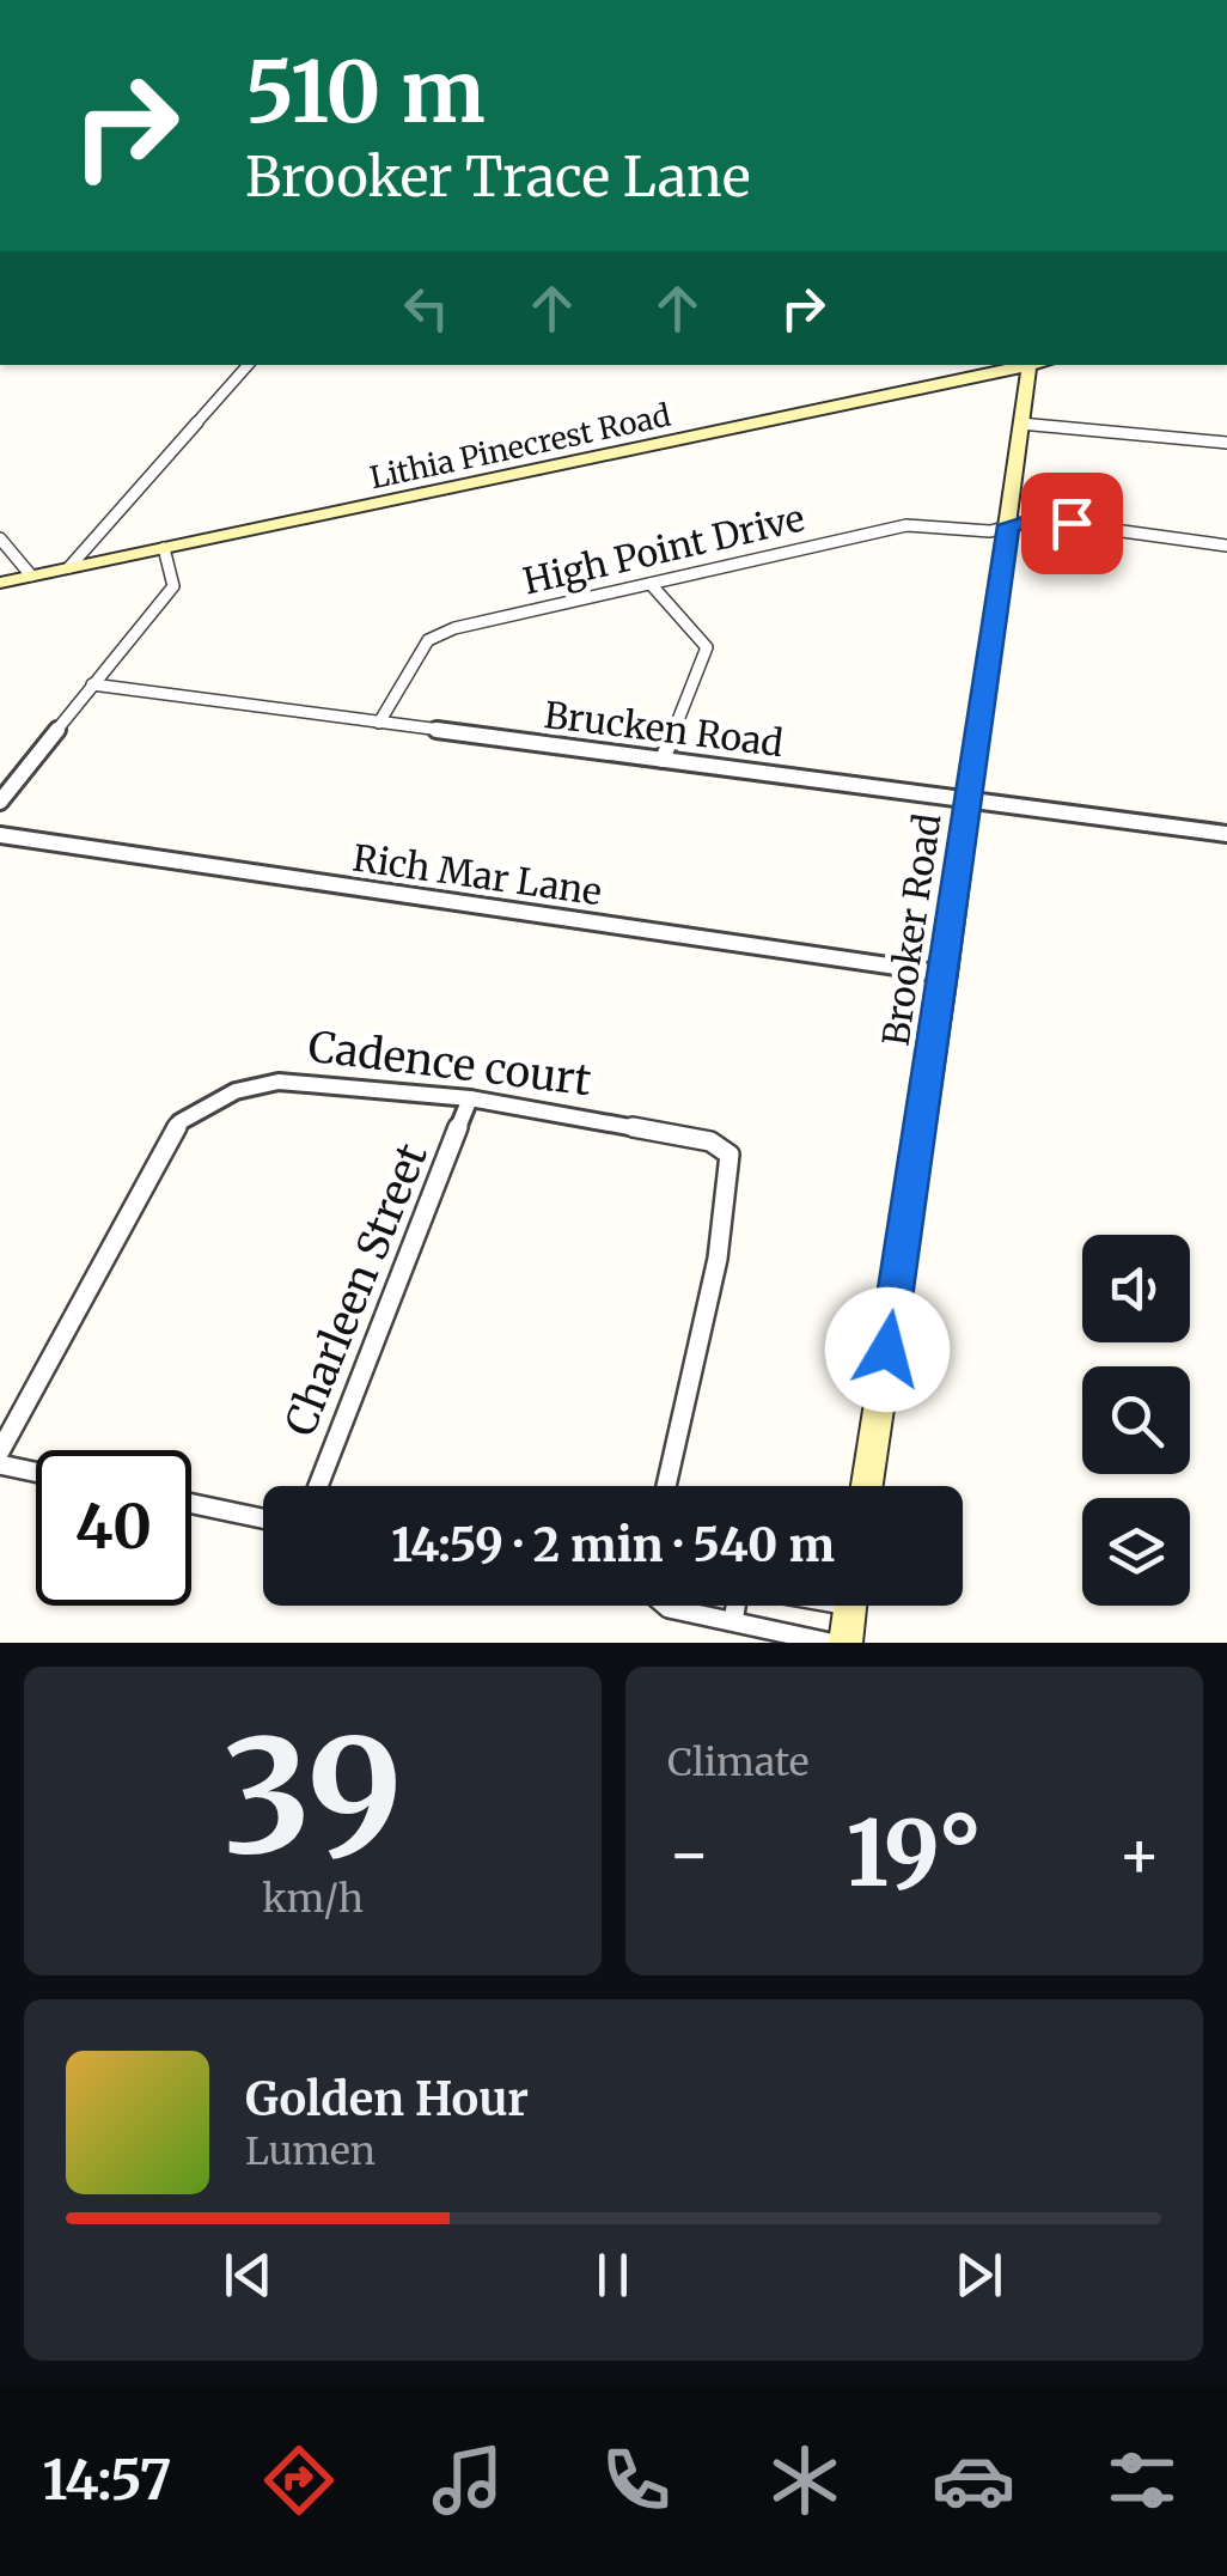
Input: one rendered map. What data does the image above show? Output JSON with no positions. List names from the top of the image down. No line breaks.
{"streets":{"street":["Lithia Pinecrest Road","High Point Drive","Brucken Road","Rich Mar Lane","Brooker Road","Cadence court","Charleen Street"]},"crossings":[["High Point Drive","Brucken Road"],["High Point Drive","Brooker Road"],["Brucken Road","Brooker Road"],["Rich Mar Lane","Brooker Road"],["Cadence court","Charleen Street"]],"page":{"turn":["510 m","Brooker Trace Lane"],"limit":"40","trip":"14:59 · 2 min · 540 m","tile":[["39","km/h"],"Climate"],"heat":["−","19°","+"],"song":["Golden Hour","Lumen"],"tabs":"14:57"}}
